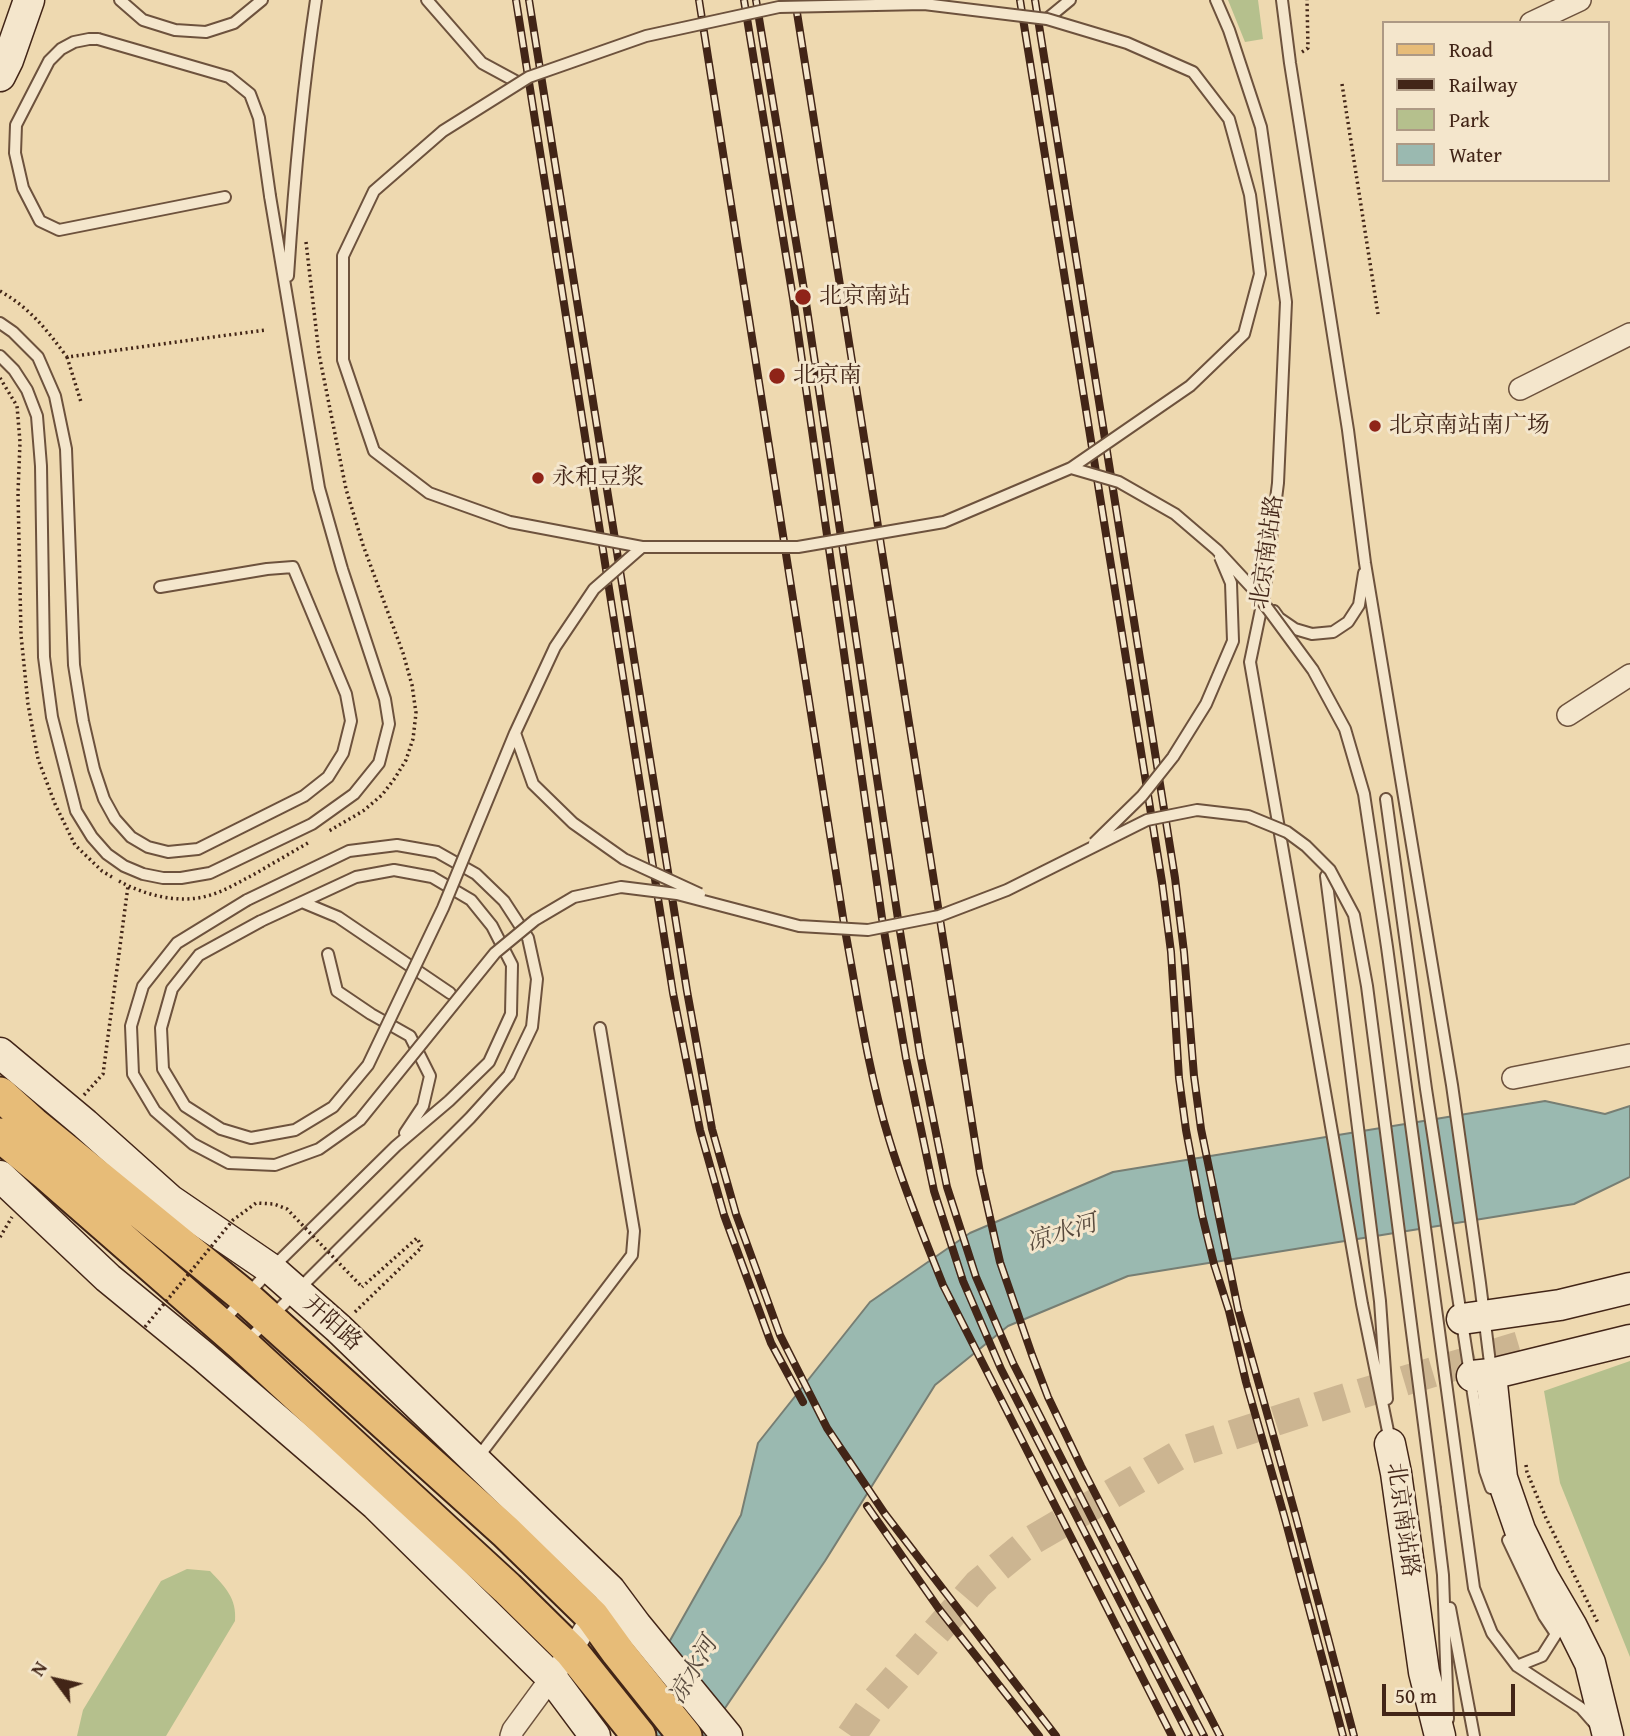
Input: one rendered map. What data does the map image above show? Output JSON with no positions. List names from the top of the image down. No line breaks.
{"streets":{"main road":["开阳路"],"street":["北京南站路"]},"water":["凉水河"],"places":["北京南站","北京南","北京南站南广场","永和豆浆"],"legend":["Road","Railway","Park","Water"],"scale_bar":"50 m","north":"top left"}
